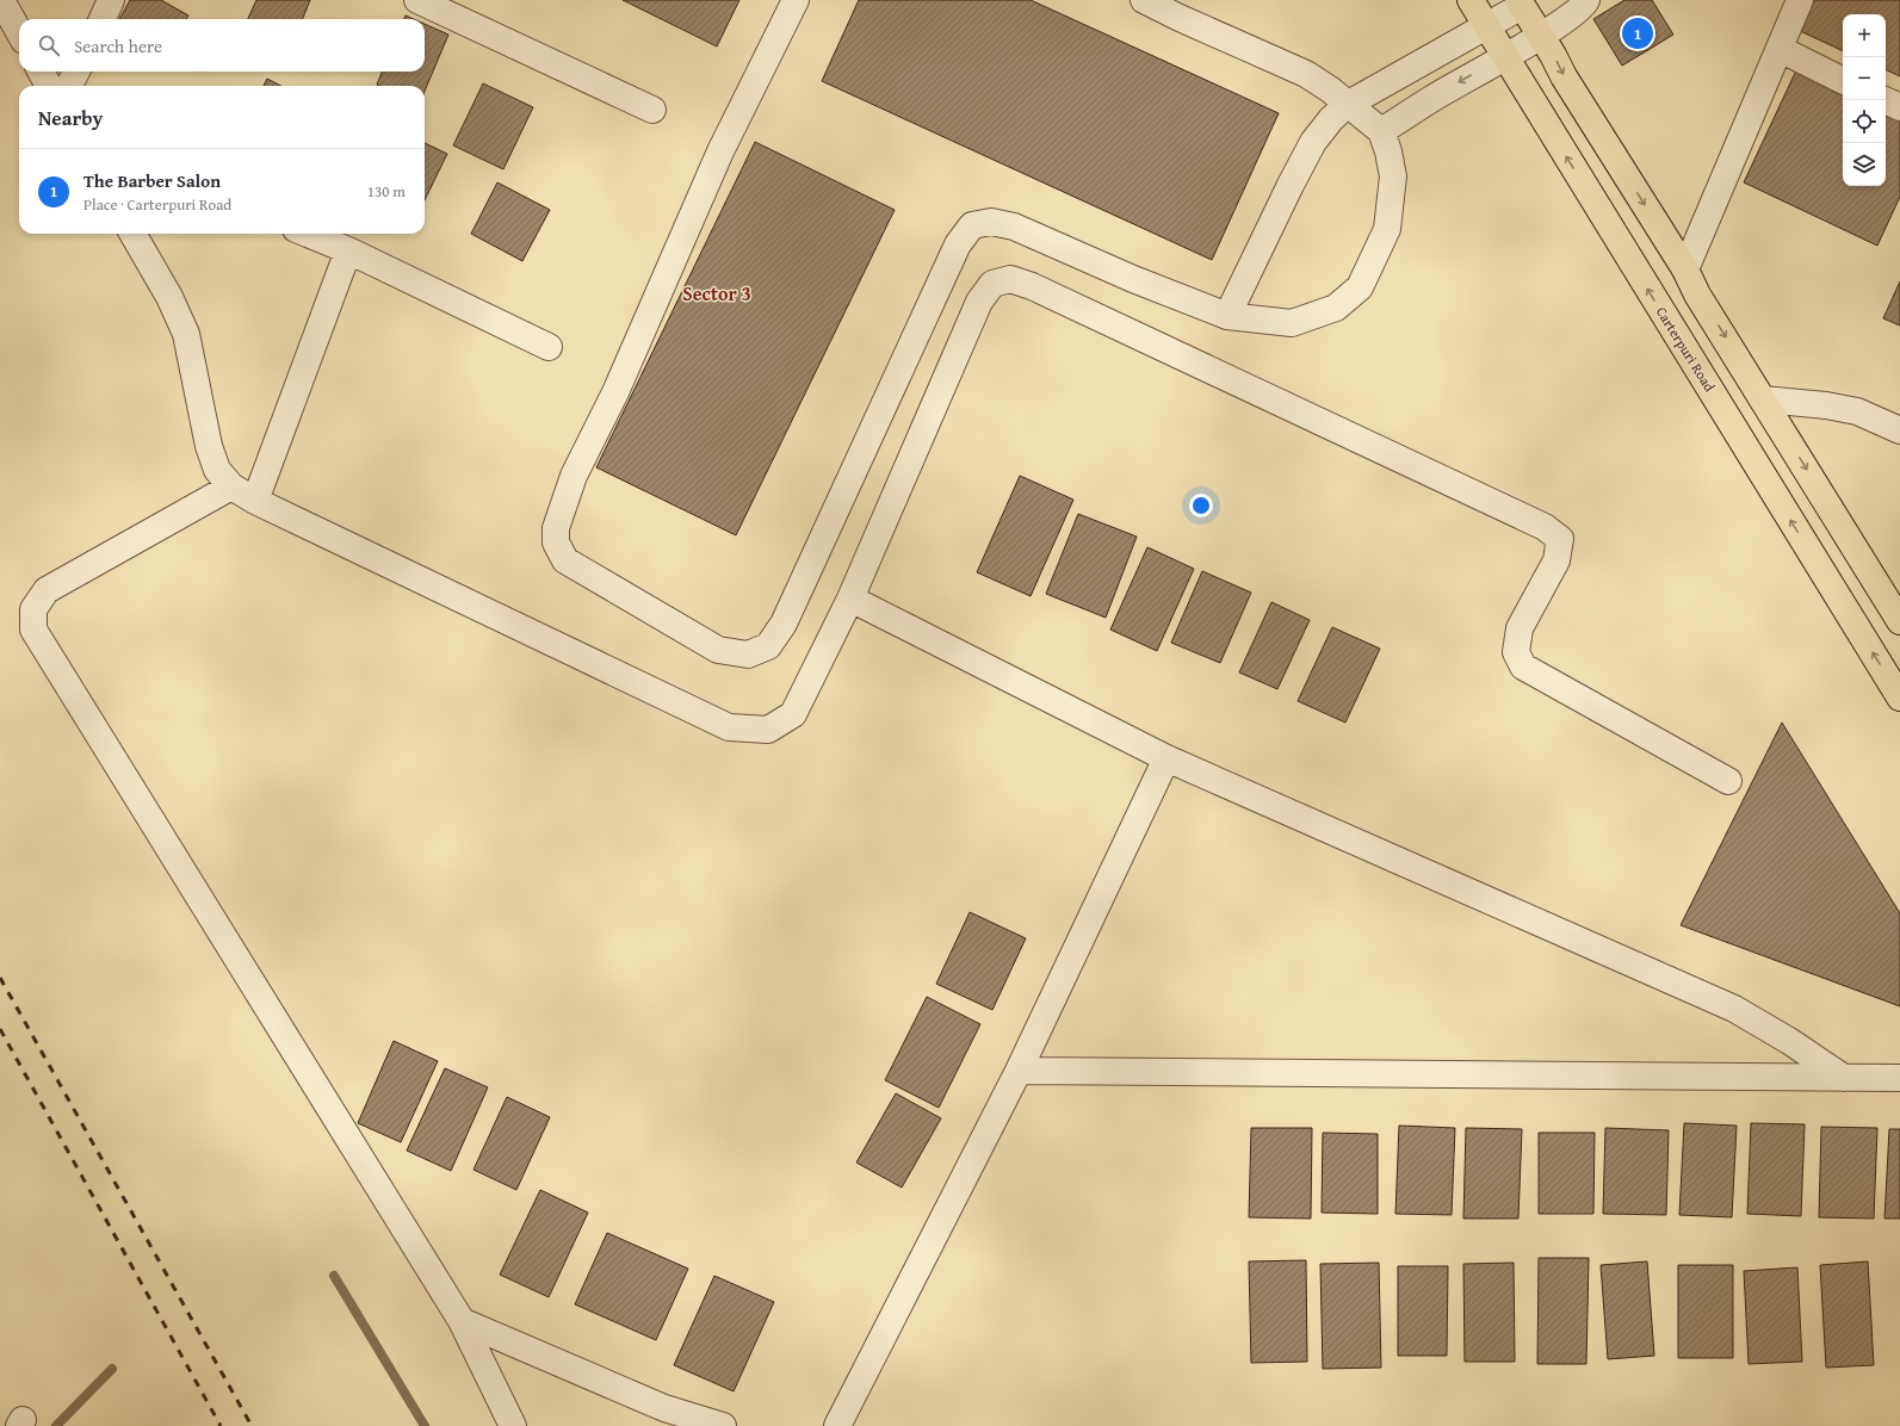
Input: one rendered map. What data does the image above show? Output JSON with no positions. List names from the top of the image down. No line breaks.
{"streets":{"main road":["Carterpuri Road"]},"districts":["Sector 3"],"page":{"map_buttons":["+","−"],"pins":"1","search":"Search here","heading":"Nearby","list":[{"mark":"1","name":"The Barber Salon","note":"Place · Carterpuri Road","value":"130 m"}]}}
